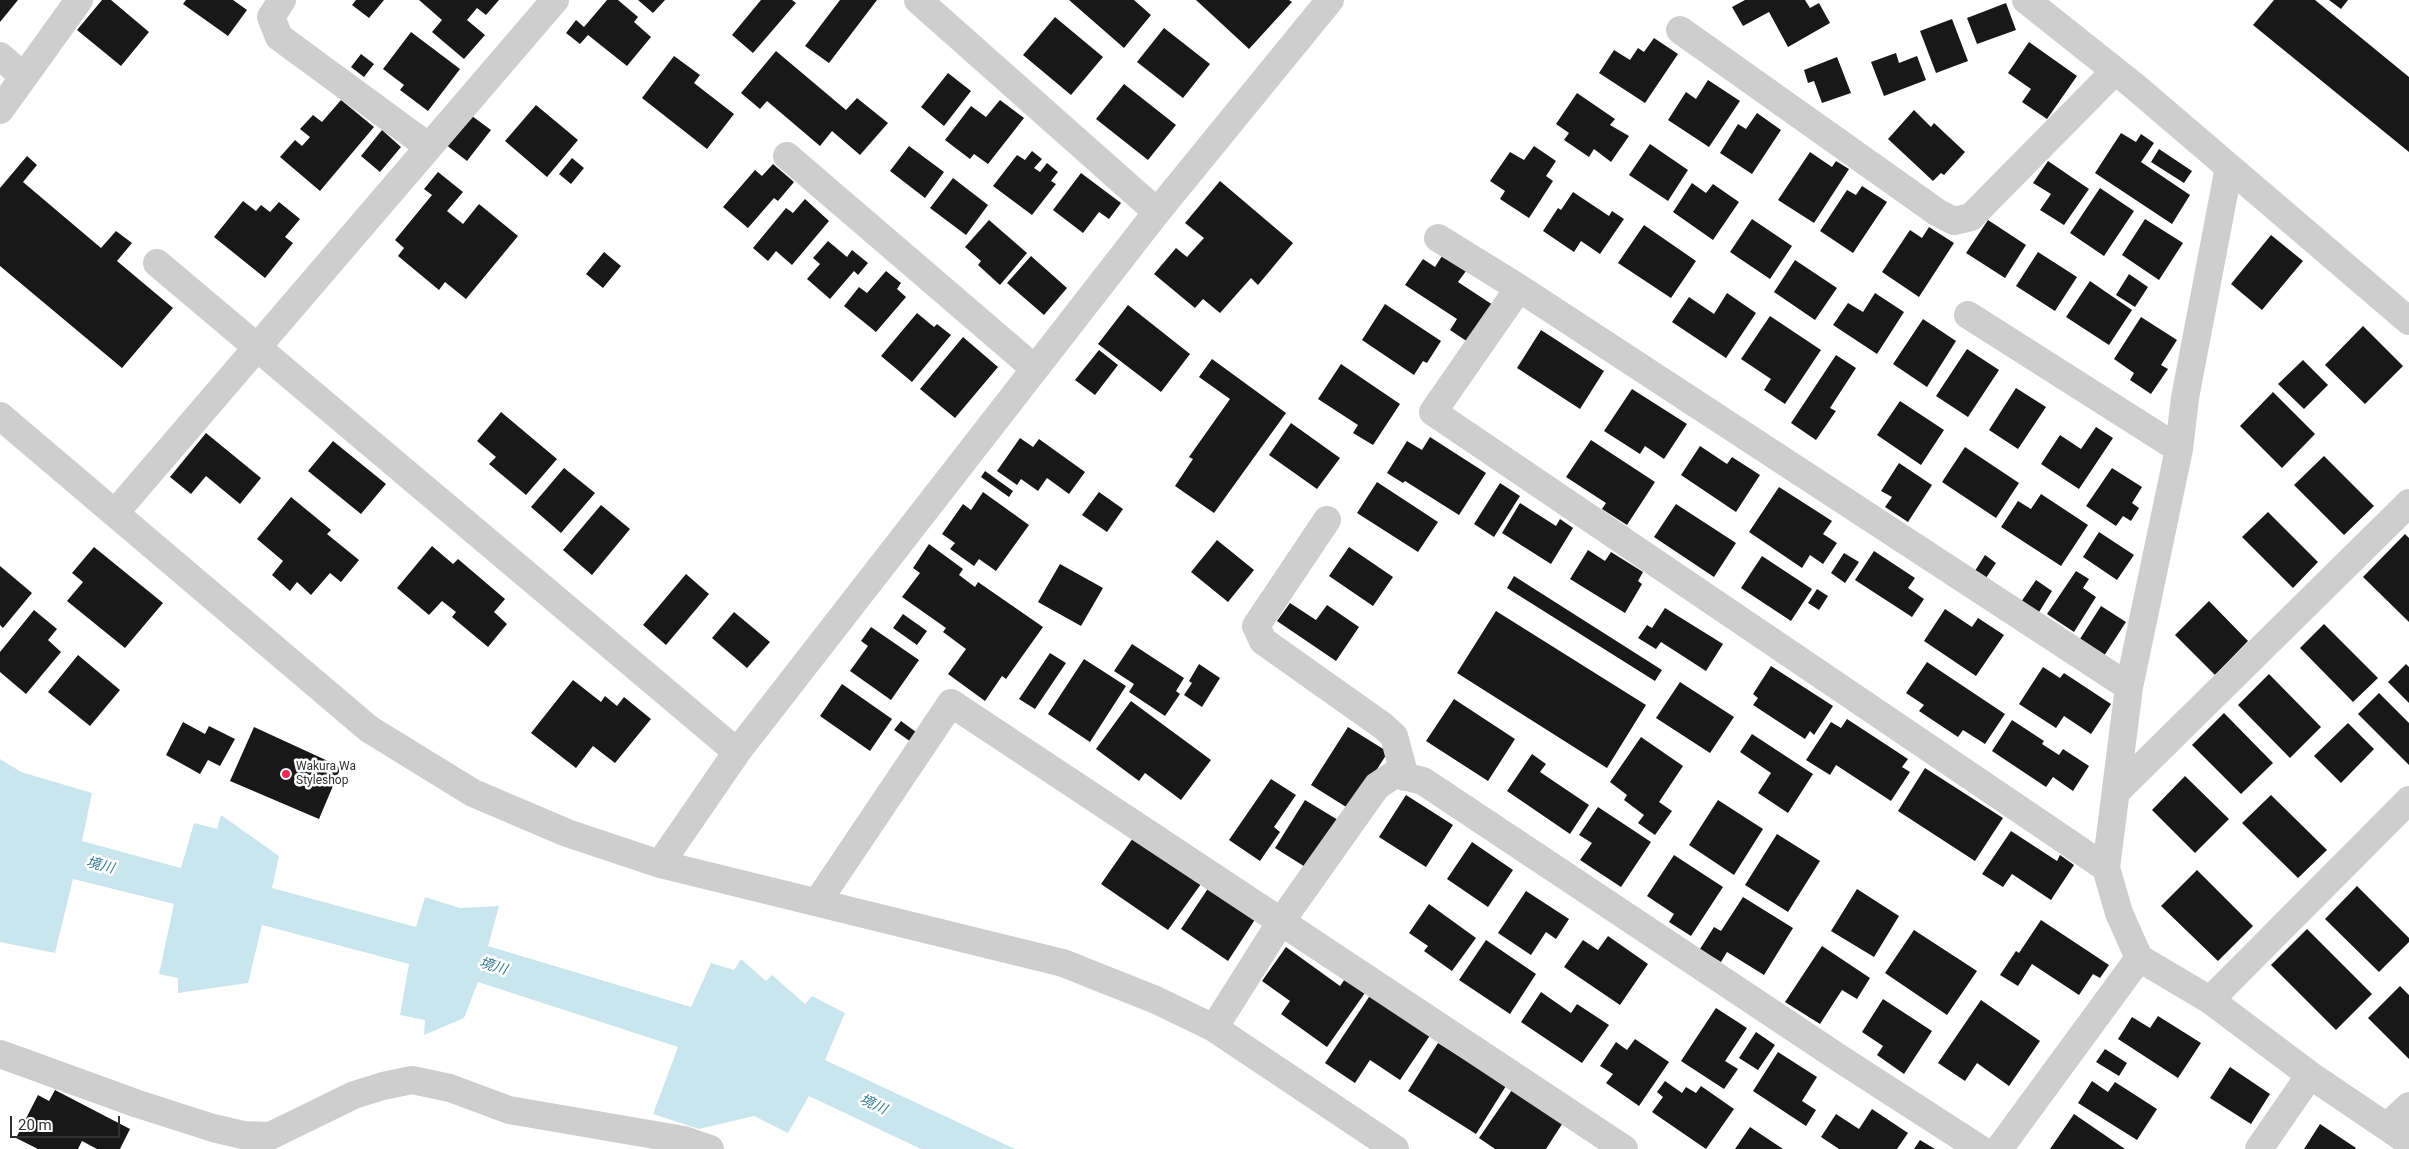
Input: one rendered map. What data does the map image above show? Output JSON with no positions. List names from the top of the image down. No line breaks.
{"water":["境川"],"places":["Wakura Wa Styleshop"],"scale_bar":"20 m"}
